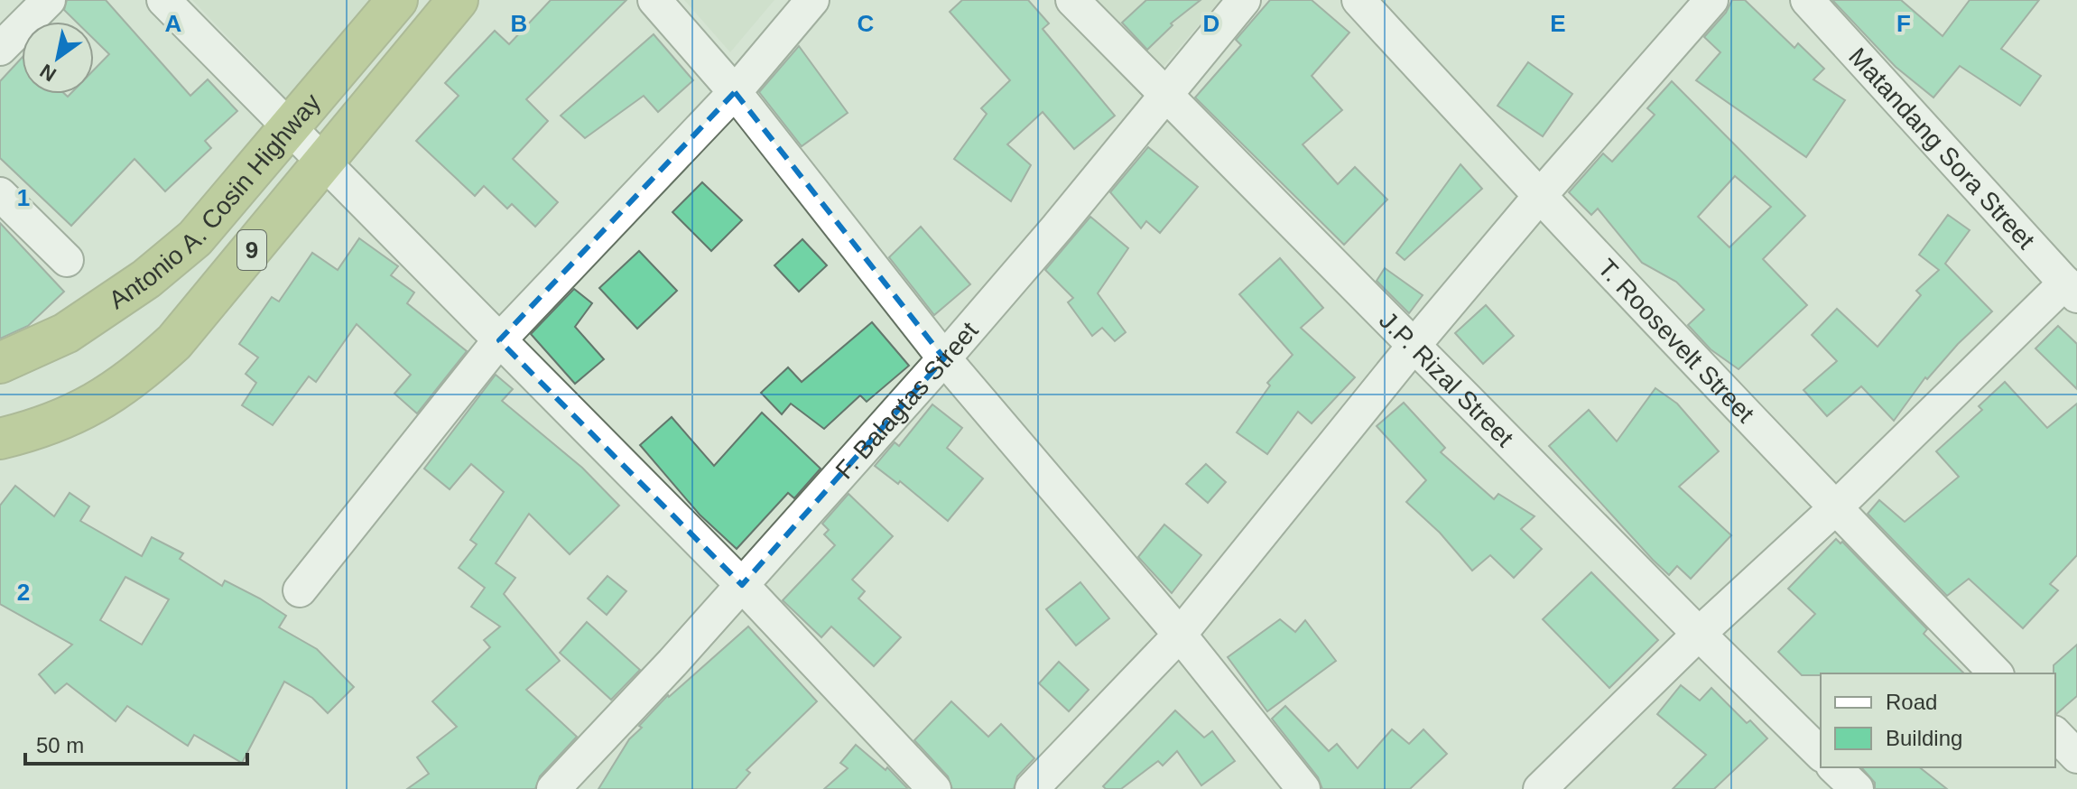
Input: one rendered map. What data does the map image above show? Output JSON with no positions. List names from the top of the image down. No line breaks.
{"streets":{"highway":["Antonio A. Cosin Highway","9"],"street":["Matandang Sora Street","T. Roosevelt Street","J.P. Rizal Street","F. Balagtas Street"]},"crossings":[["J.P. Rizal Street","F. Balagtas Street"]],"legend":["Road","Building"],"scale_bar":"50 m","north":"bottom left","grid":{"columns":["A","B","C","D","E","F"],"rows":["1","2"]}}
